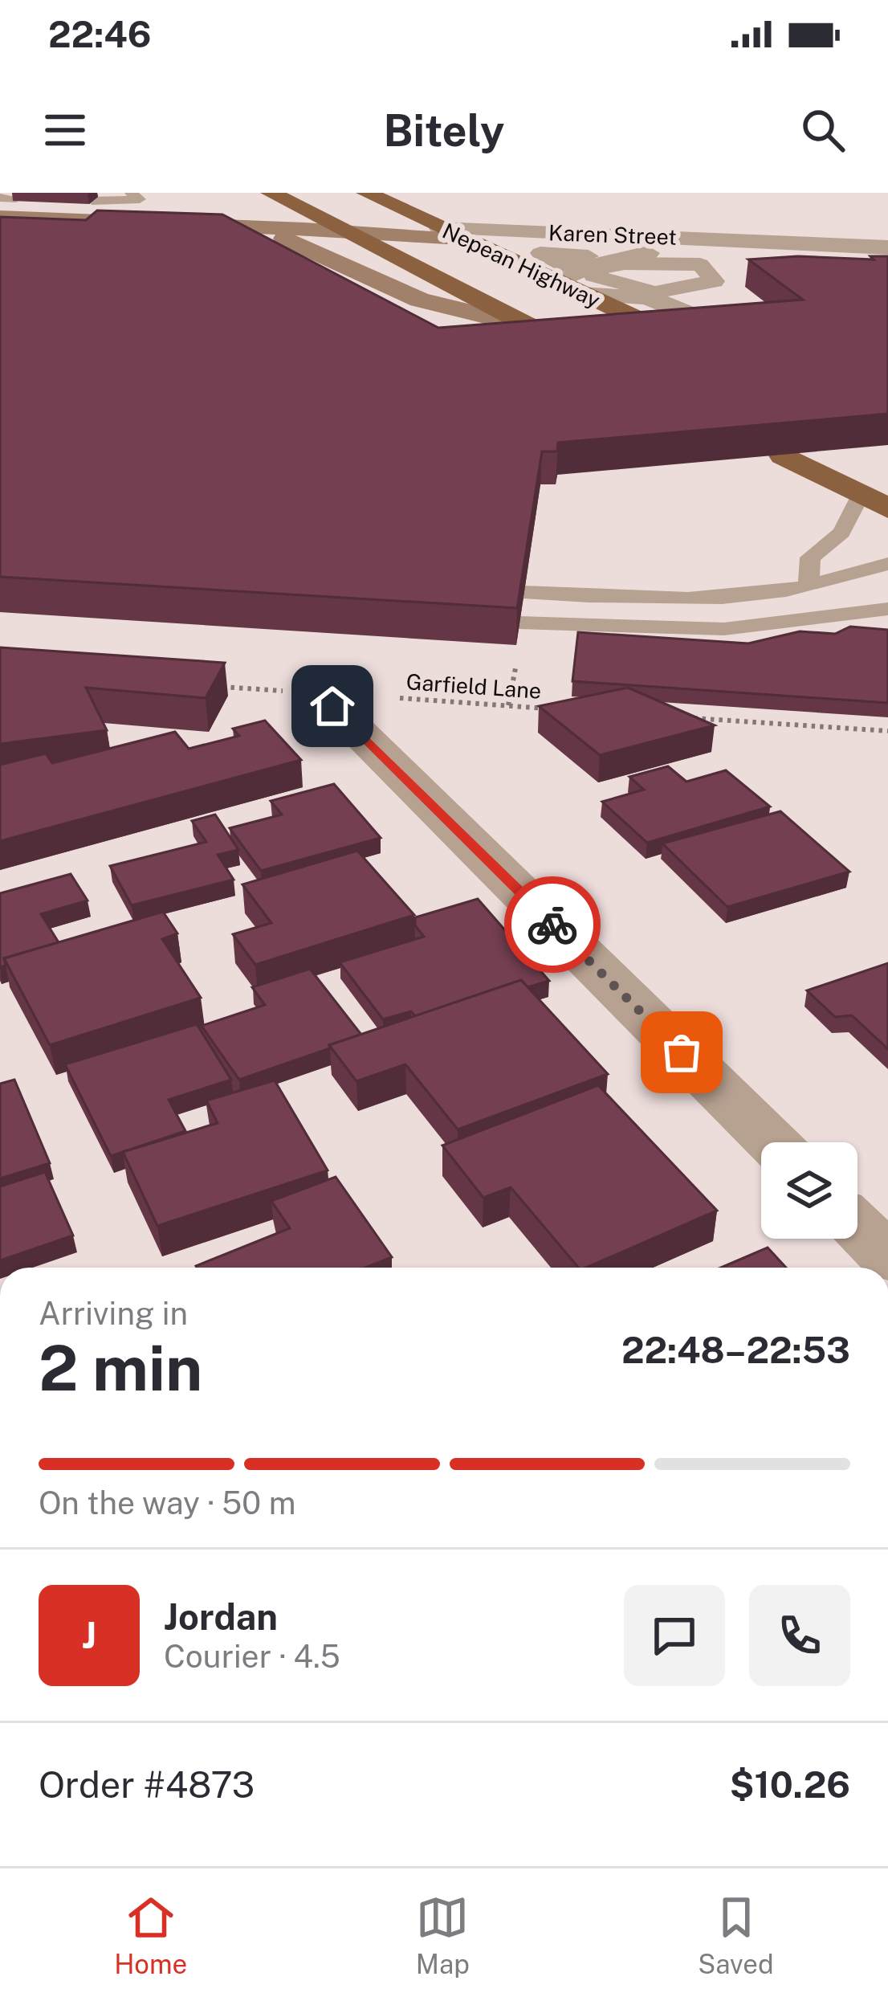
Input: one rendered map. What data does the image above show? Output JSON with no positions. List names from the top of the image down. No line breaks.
{"streets":{"highway":["Nepean Highway"],"main road":["Karen Street"],"path":["Garfield Lane"]},"crossings":[["Karen Street","Nepean Highway"]],"page":{"status":"22:46","header":"Bitely","heading":["2 min","Arriving in","22:48–22:53"],"panel":["Jordan","Courier · 4.5","Order #4873","$10.26"],"bar":"On the way · 50 m","round":"J","tabs":["Home","Map","Saved"]}}
